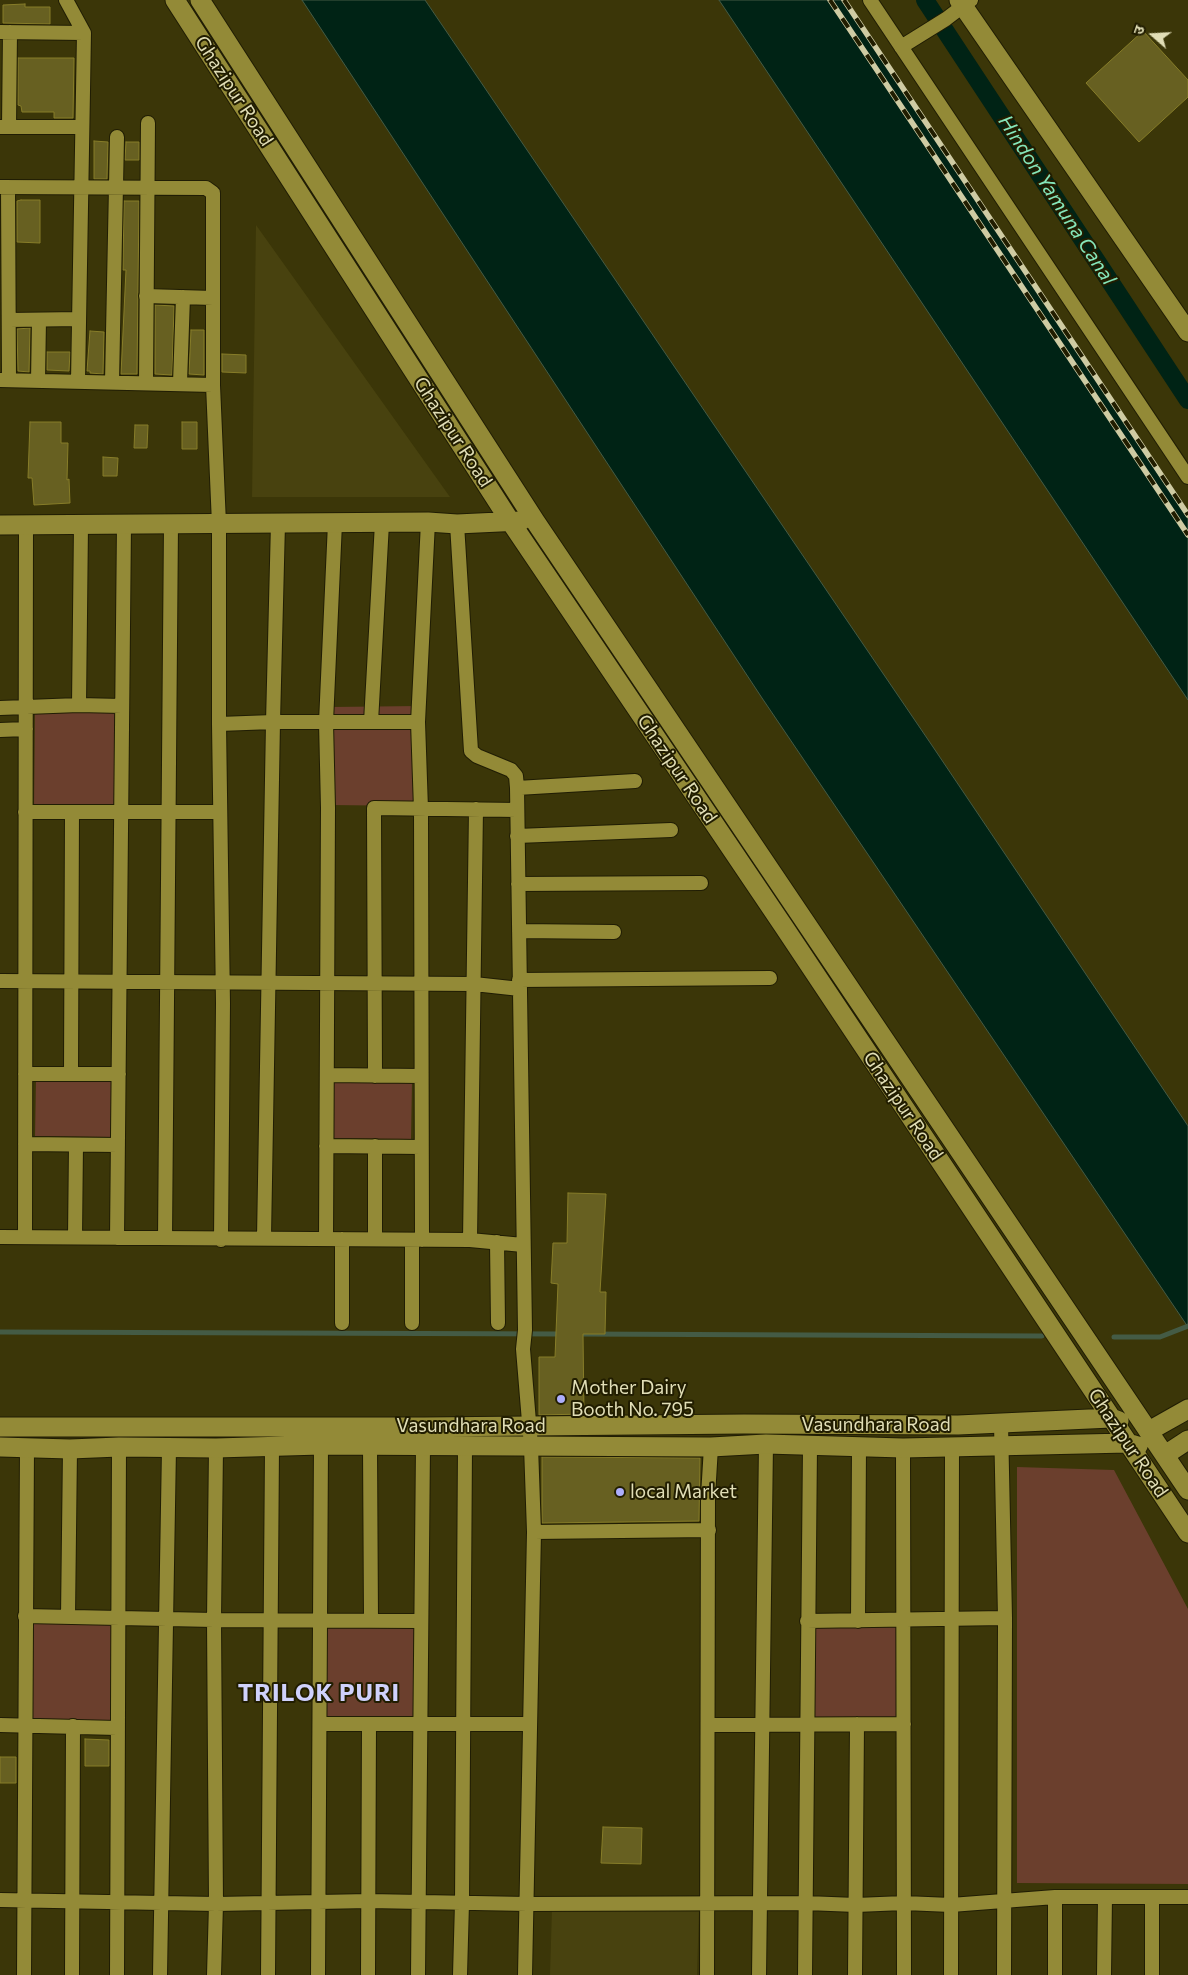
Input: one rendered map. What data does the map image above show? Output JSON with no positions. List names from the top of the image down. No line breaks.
{"streets":{"main road":["Ghazipur Road","Vasundhara Road"]},"crossings":[["Ghazipur Road","Vasundhara Road"]],"districts":["TRILOK PURI"],"water":["Hindon Yamuna Canal"],"places":["Mother Dairy Booth No. 795","local Market"],"north":"left"}
